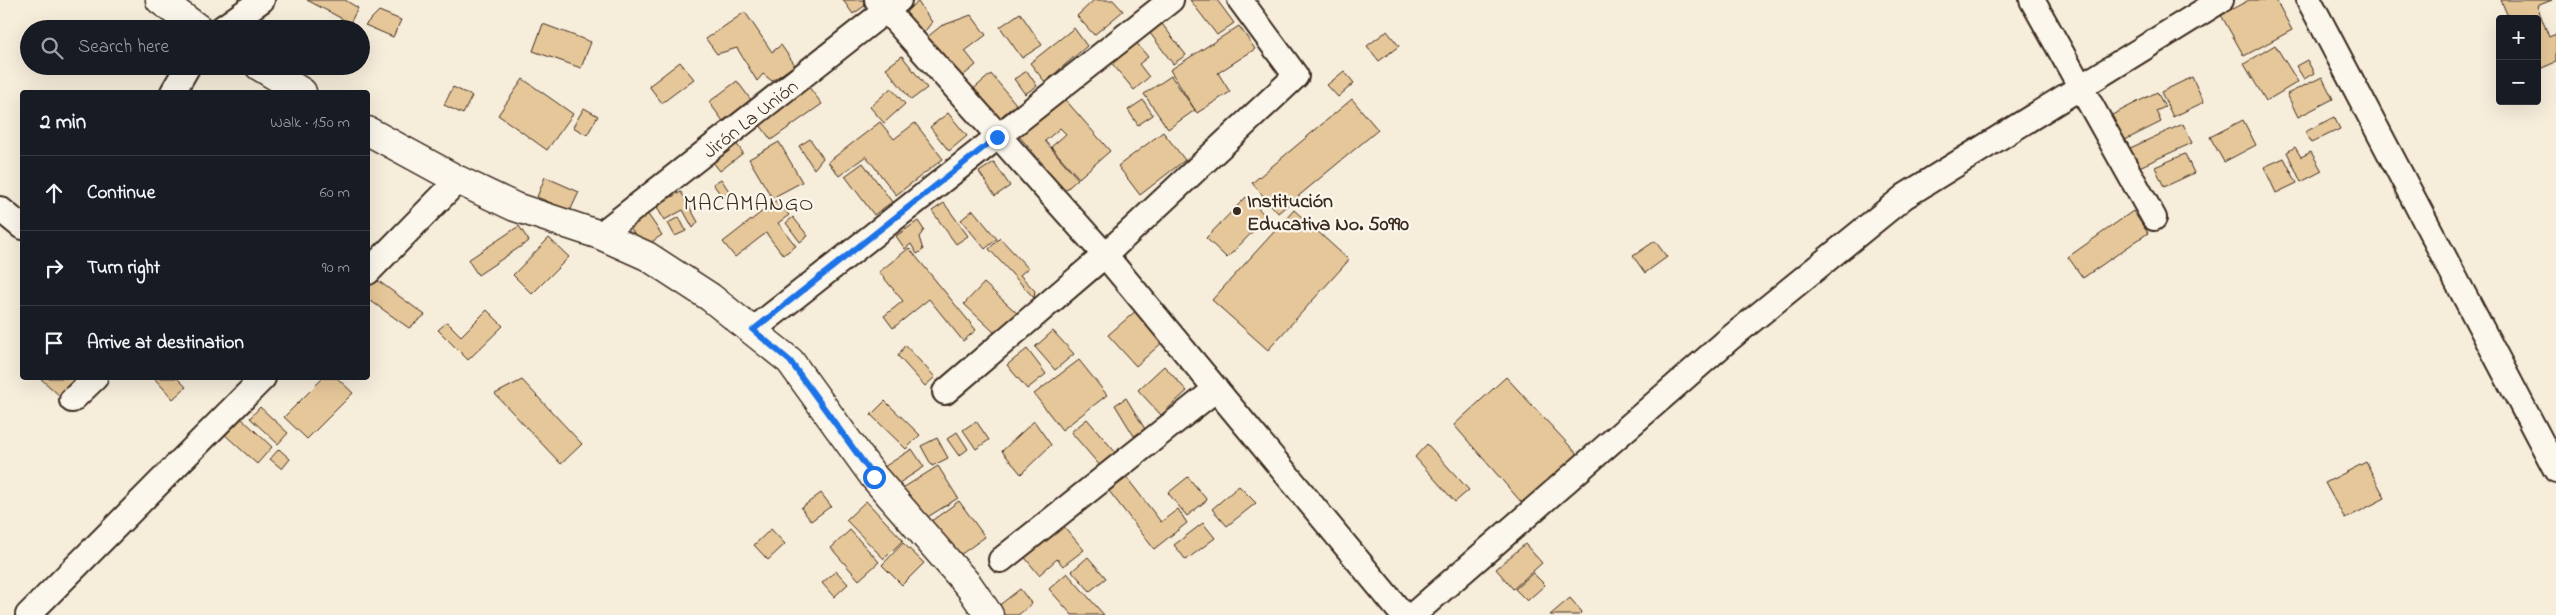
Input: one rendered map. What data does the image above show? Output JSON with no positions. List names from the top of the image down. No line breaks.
{"streets":{"street":["Jirón La Unión"]},"districts":["MACAMANGO"],"places":["Institución Educativa No. 50990"],"page":{"map_buttons":["+","−"],"search":"Search here","heading":["2 min","Walk · 150 m"],"list":[["Continue","60 m"],["Turn right","90 m"],"Arrive at destination"]}}
